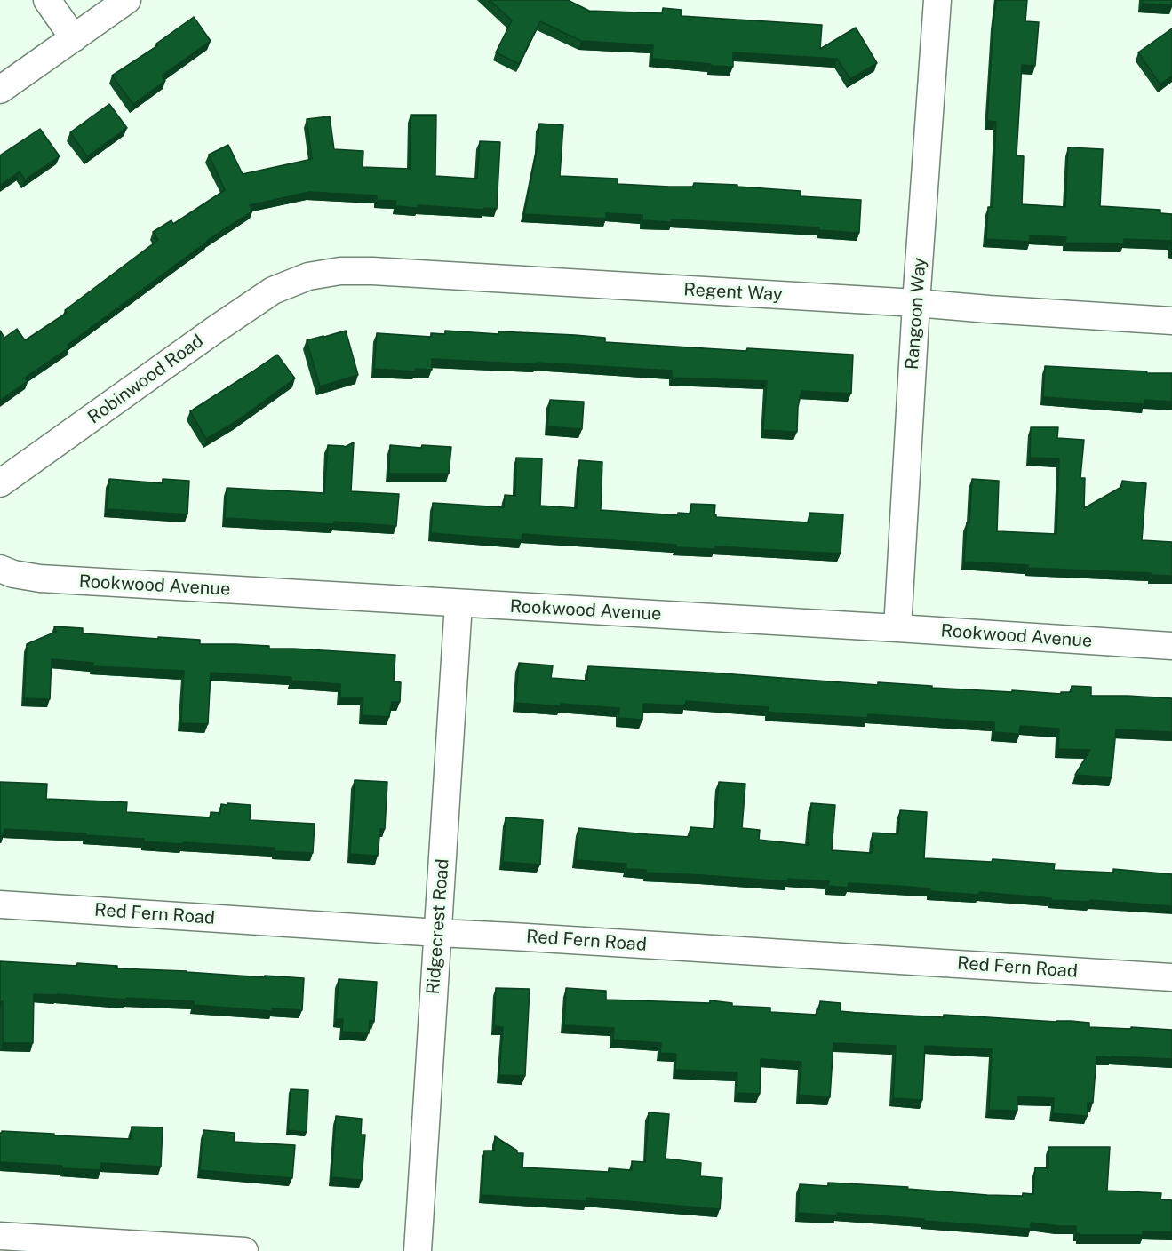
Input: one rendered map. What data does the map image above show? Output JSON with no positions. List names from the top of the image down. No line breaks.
{"streets":{"street":["Regent Way","Rangoon Way","Robinwood Road","Rookwood Avenue","Red Fern Road","Ridgecrest Road"]},"crossings":[["Regent Way","Rangoon Way"],["Regent Way","Robinwood Road"],["Rangoon Way","Rookwood Avenue"],["Rookwood Avenue","Ridgecrest Road"],["Red Fern Road","Ridgecrest Road"]]}
